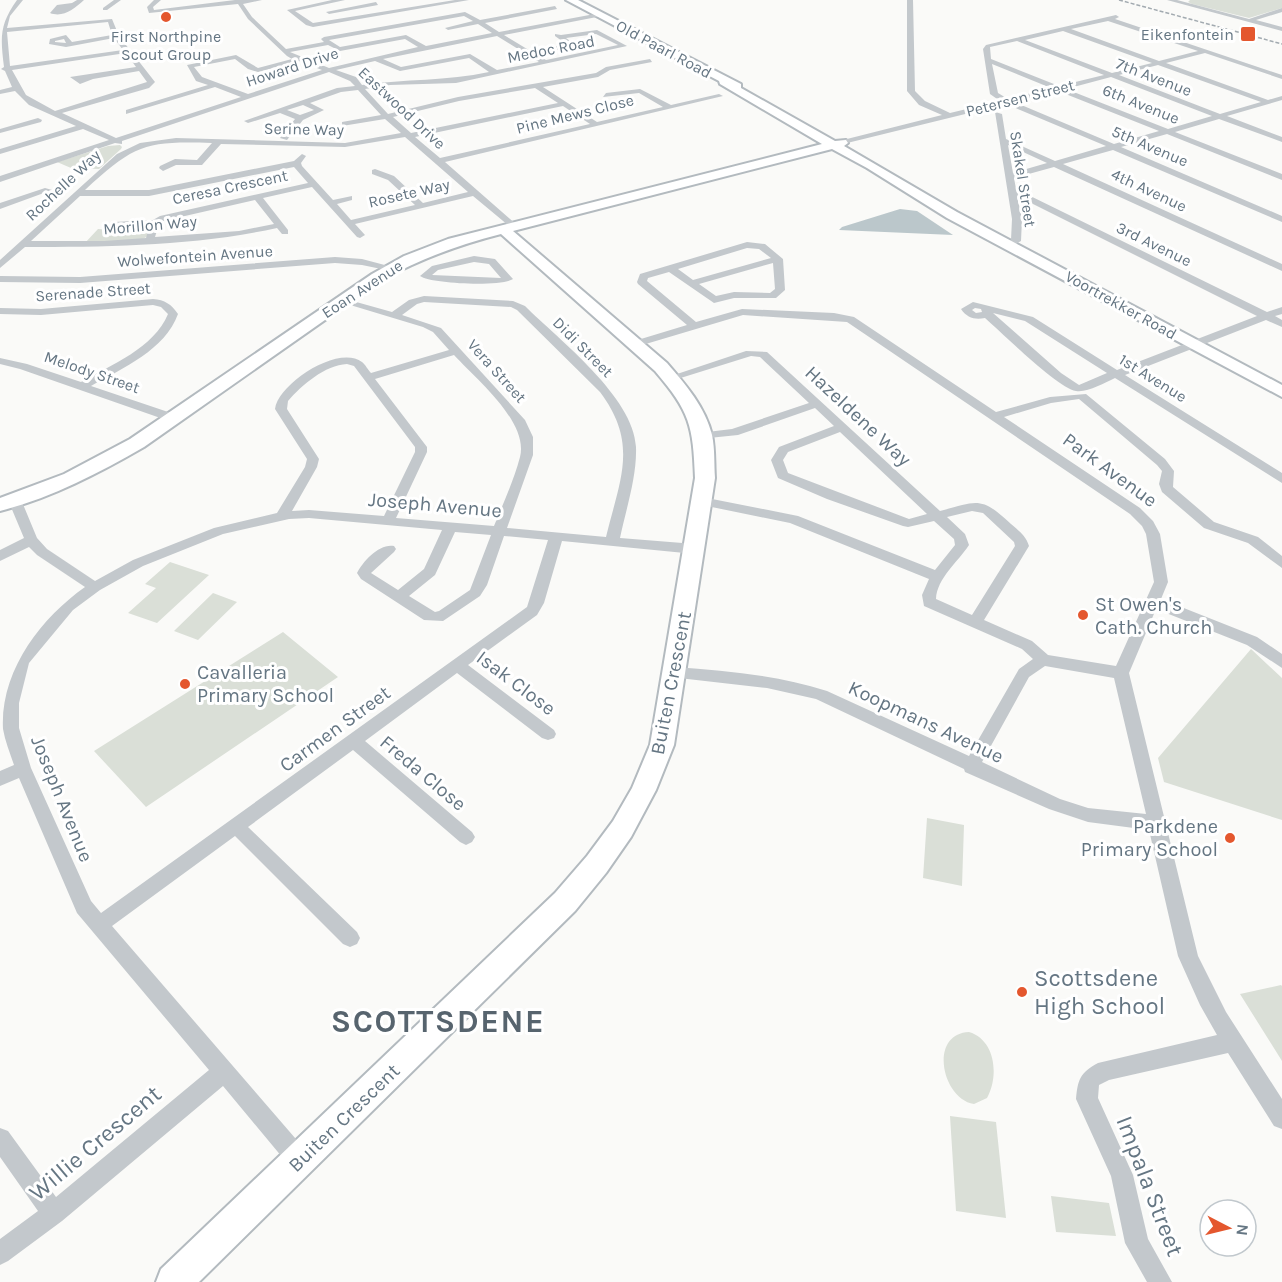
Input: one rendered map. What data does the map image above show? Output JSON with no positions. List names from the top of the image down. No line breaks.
{"streets":{"street":["Medoc Road","Old Paarl Road","Howard Drive","7th Avenue","Petersen Street","6th Avenue","Eastwood Drive","Pine Mews Close","Serine Way","5th Avenue","Skakel Street","Rochelle Way","Ceresa Crescent","4th Avenue","Rosete Way","Morillon Way","3rd Avenue","Wolwefontein Avenue","Eoan Avenue","Serenade Street","Voortrekker Road","Didi Street","Vera Street","Melody Street","1st Avenue","Hazeldene Way","Park Avenue","Joseph Avenue","Isak Close","Buiten Crescent","Koopmans Avenue","Carmen Street","Freda Close","Willie Crescent","Impala Street"]},"crossings":[["Medoc Road","Eastwood Drive"],["Old Paarl Road","Howard Drive"],["Old Paarl Road","Petersen Street"],["Old Paarl Road","Eoan Avenue"],["Old Paarl Road","Voortrekker Road"],["Howard Drive","Eastwood Drive"],["Howard Drive","Rochelle Way"],["7th Avenue","Petersen Street"],["Petersen Street","6th Avenue"],["Petersen Street","5th Avenue"],["Petersen Street","Eoan Avenue"],["Petersen Street","Voortrekker Road"],["Eastwood Drive","Pine Mews Close"],["Eastwood Drive","Serine Way"],["Eastwood Drive","Rosete Way"],["Eastwood Drive","Eoan Avenue"],["Eastwood Drive","Buiten Crescent"],["Serine Way","Rochelle Way"],["Skakel Street","4th Avenue"],["Skakel Street","3rd Avenue"],["Skakel Street","Voortrekker Road"],["Rochelle Way","Morillon Way"],["Ceresa Crescent","Morillon Way"],["Wolwefontein Avenue","Eoan Avenue"],["Eoan Avenue","Voortrekker Road"],["Eoan Avenue","Vera Street"],["Eoan Avenue","Melody Street"],["Eoan Avenue","Buiten Crescent"],["Serenade Street","Melody Street"],["Didi Street","Vera Street"],["Didi Street","Joseph Avenue"],["Vera Street","Joseph Avenue"],["Hazeldene Way","Buiten Crescent"],["Park Avenue","Buiten Crescent"],["Joseph Avenue","Buiten Crescent"],["Joseph Avenue","Carmen Street"],["Joseph Avenue","Willie Crescent"],["Isak Close","Carmen Street"],["Buiten Crescent","Koopmans Avenue"],["Carmen Street","Freda Close"]],"districts":["SCOTTSDENE"],"places":{"other":["First Northpine Scout Group","St Owen's Cath. Church","Cavalleria Primary School","Parkdene Primary School","Scottsdene High School"],"transit":["Eikenfontein"]},"north":"right"}
